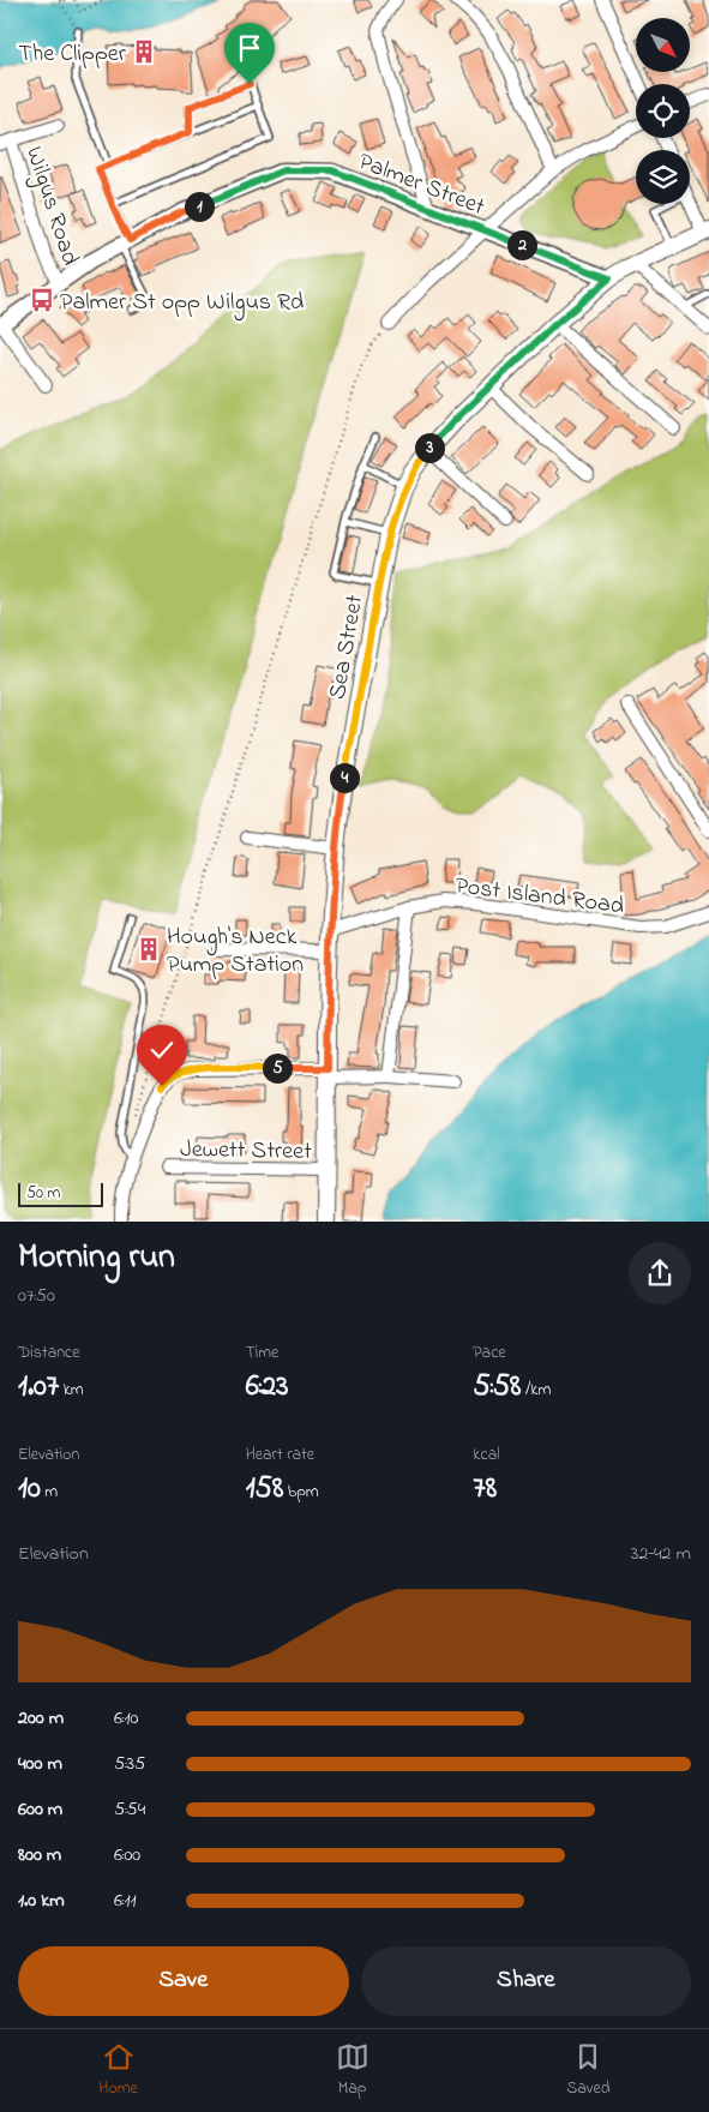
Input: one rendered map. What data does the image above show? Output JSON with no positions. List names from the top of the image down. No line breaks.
{"streets":{"main road":["Sea Street"],"street":["Palmer Street","Wilgus Road","Post Island Road","Jewett Street"]},"crossings":[["Palmer Street","Wilgus Road"],["Palmer Street","Sea Street"],["Sea Street","Post Island Road"],["Sea Street","Jewett Street"]],"places":{"building":["The Clipper","Hough's Neck Pump Station"],"bus stop":["Palmer St opp Wilgus Rd"]},"scale_bar":"50 m","north":"bottom right","page":{"pins":["1","2","3","4","5"],"scale":"50 m","heading":["Morning run","07:50"],"stats":[["Distance","1.07 km"],["Time","6:23"],["Pace","5:58 /km"],["Elevation","10 m"],["Heart rate","158 bpm"],["kcal","78"]],"chart":["Elevation","32–42 m"],"list":[{"name":"200 m","note":"6:10"},{"name":"400 m","note":"5:35"},{"name":"600 m","note":"5:54"},{"name":"800 m","note":"6:00"},{"name":"1.0 km","note":"6:11"}],"buttons":["Save","Share"],"tabs":["Home","Map","Saved"]}}
